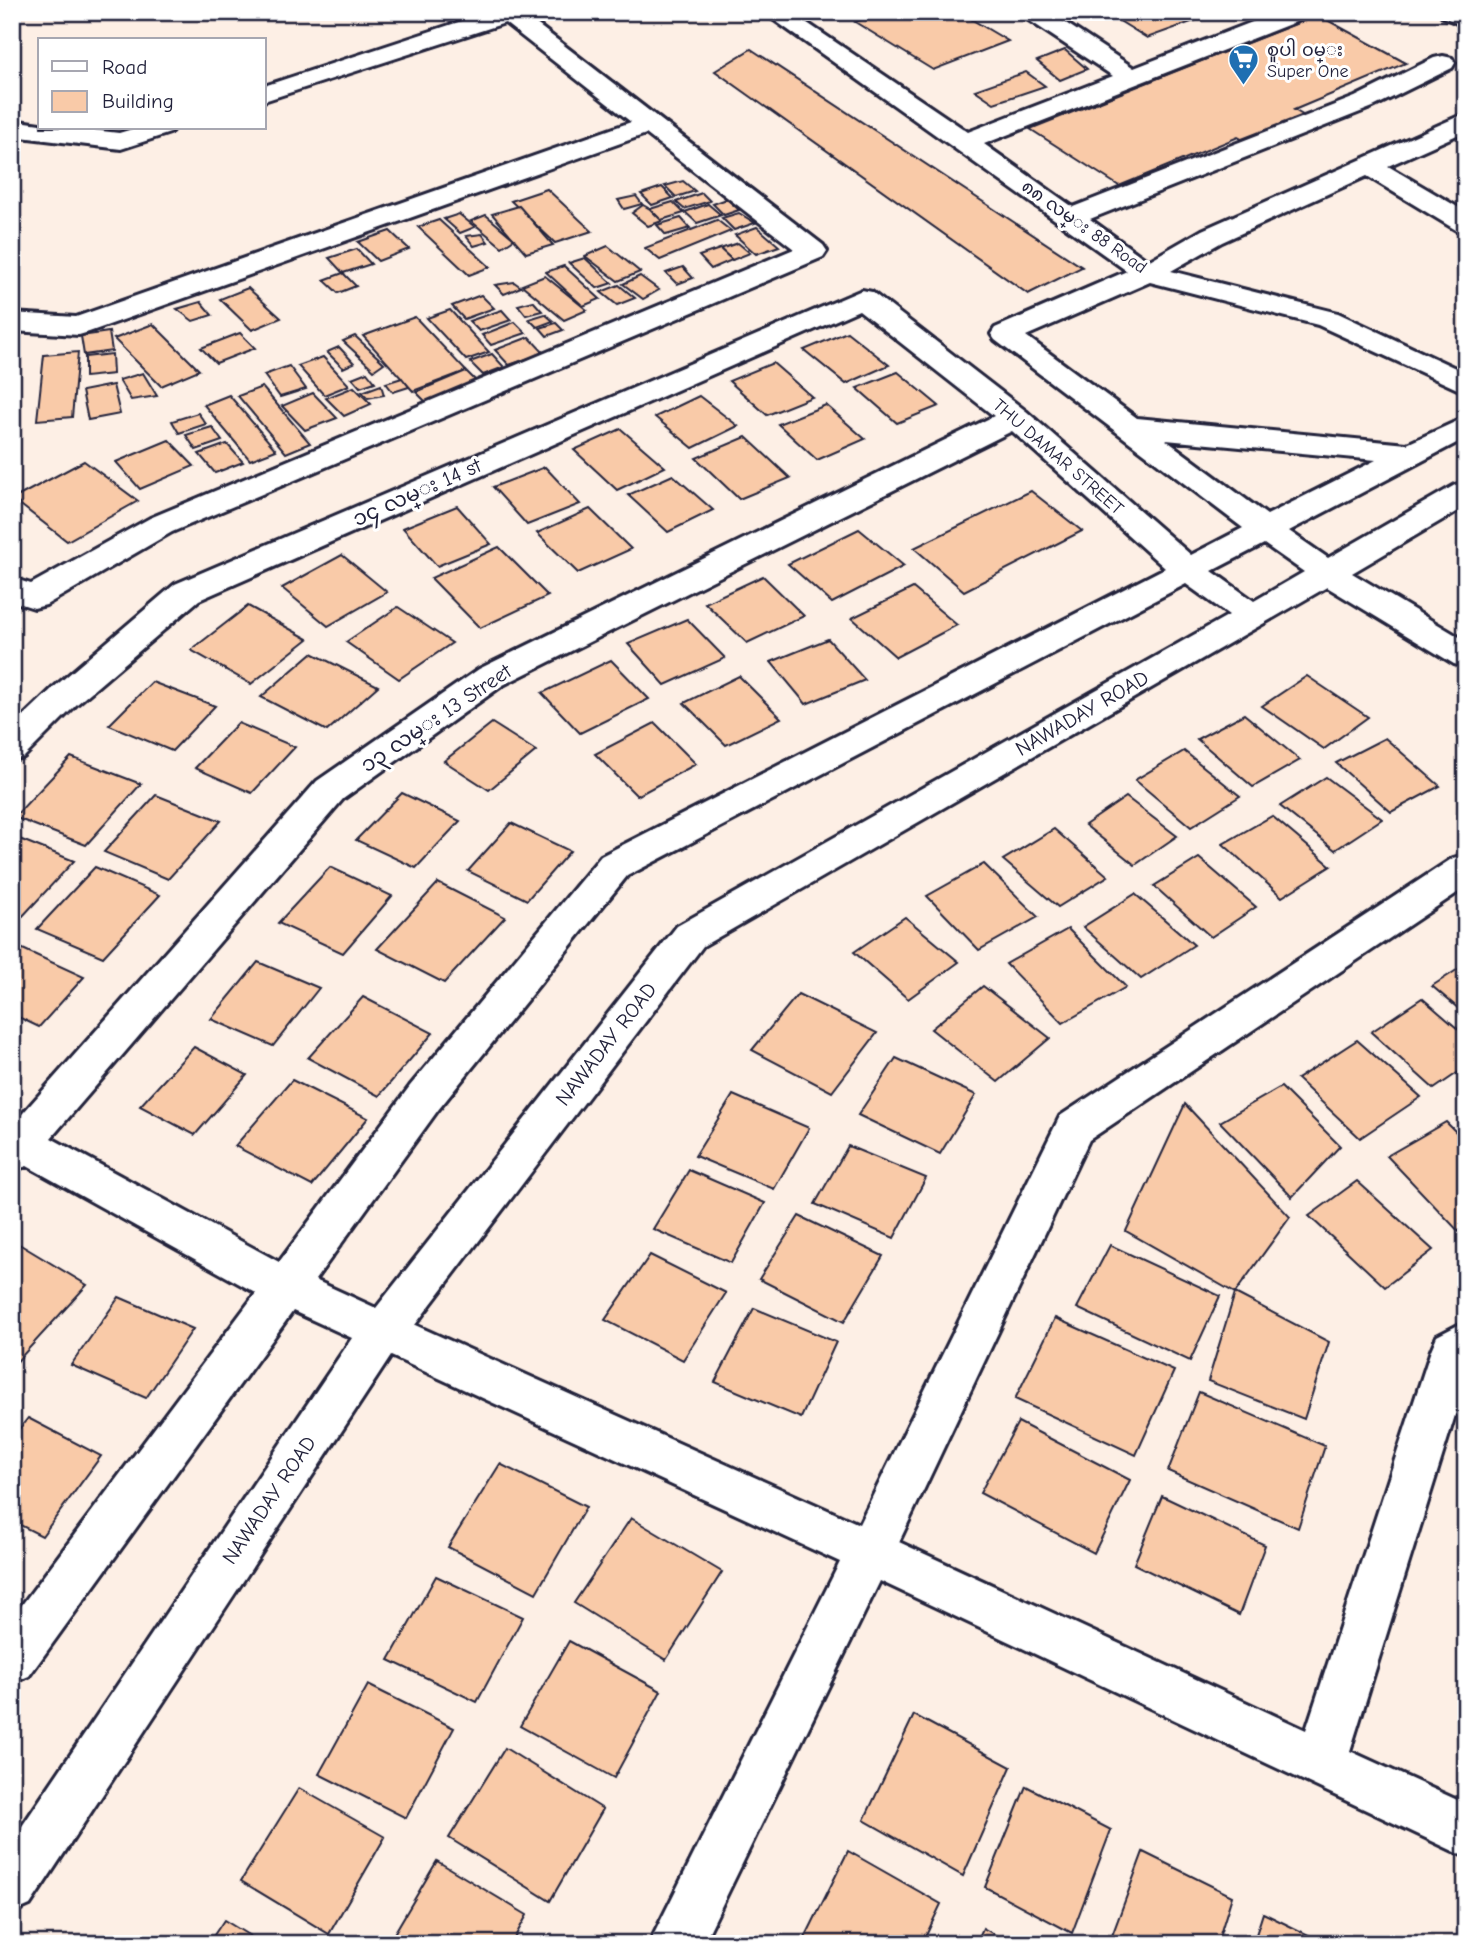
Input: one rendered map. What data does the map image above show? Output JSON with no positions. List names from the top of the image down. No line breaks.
{"streets":{"street":["၈၈ လမ္း 88 Road","THU DAMAR STREET","၁၄ လမ္း 14 st","NAWADAY ROAD","၁၃ လမ္း 13 Street"]},"crossings":[["THU DAMAR STREET","၁၄ လမ္း 14 st"],["THU DAMAR STREET","NAWADAY ROAD"],["THU DAMAR STREET","၁၃ လမ္း 13 Street"]],"places":{"supermarket":["စူပါ ၀မ္း Super One"]},"legend":["Road","Building"]}
